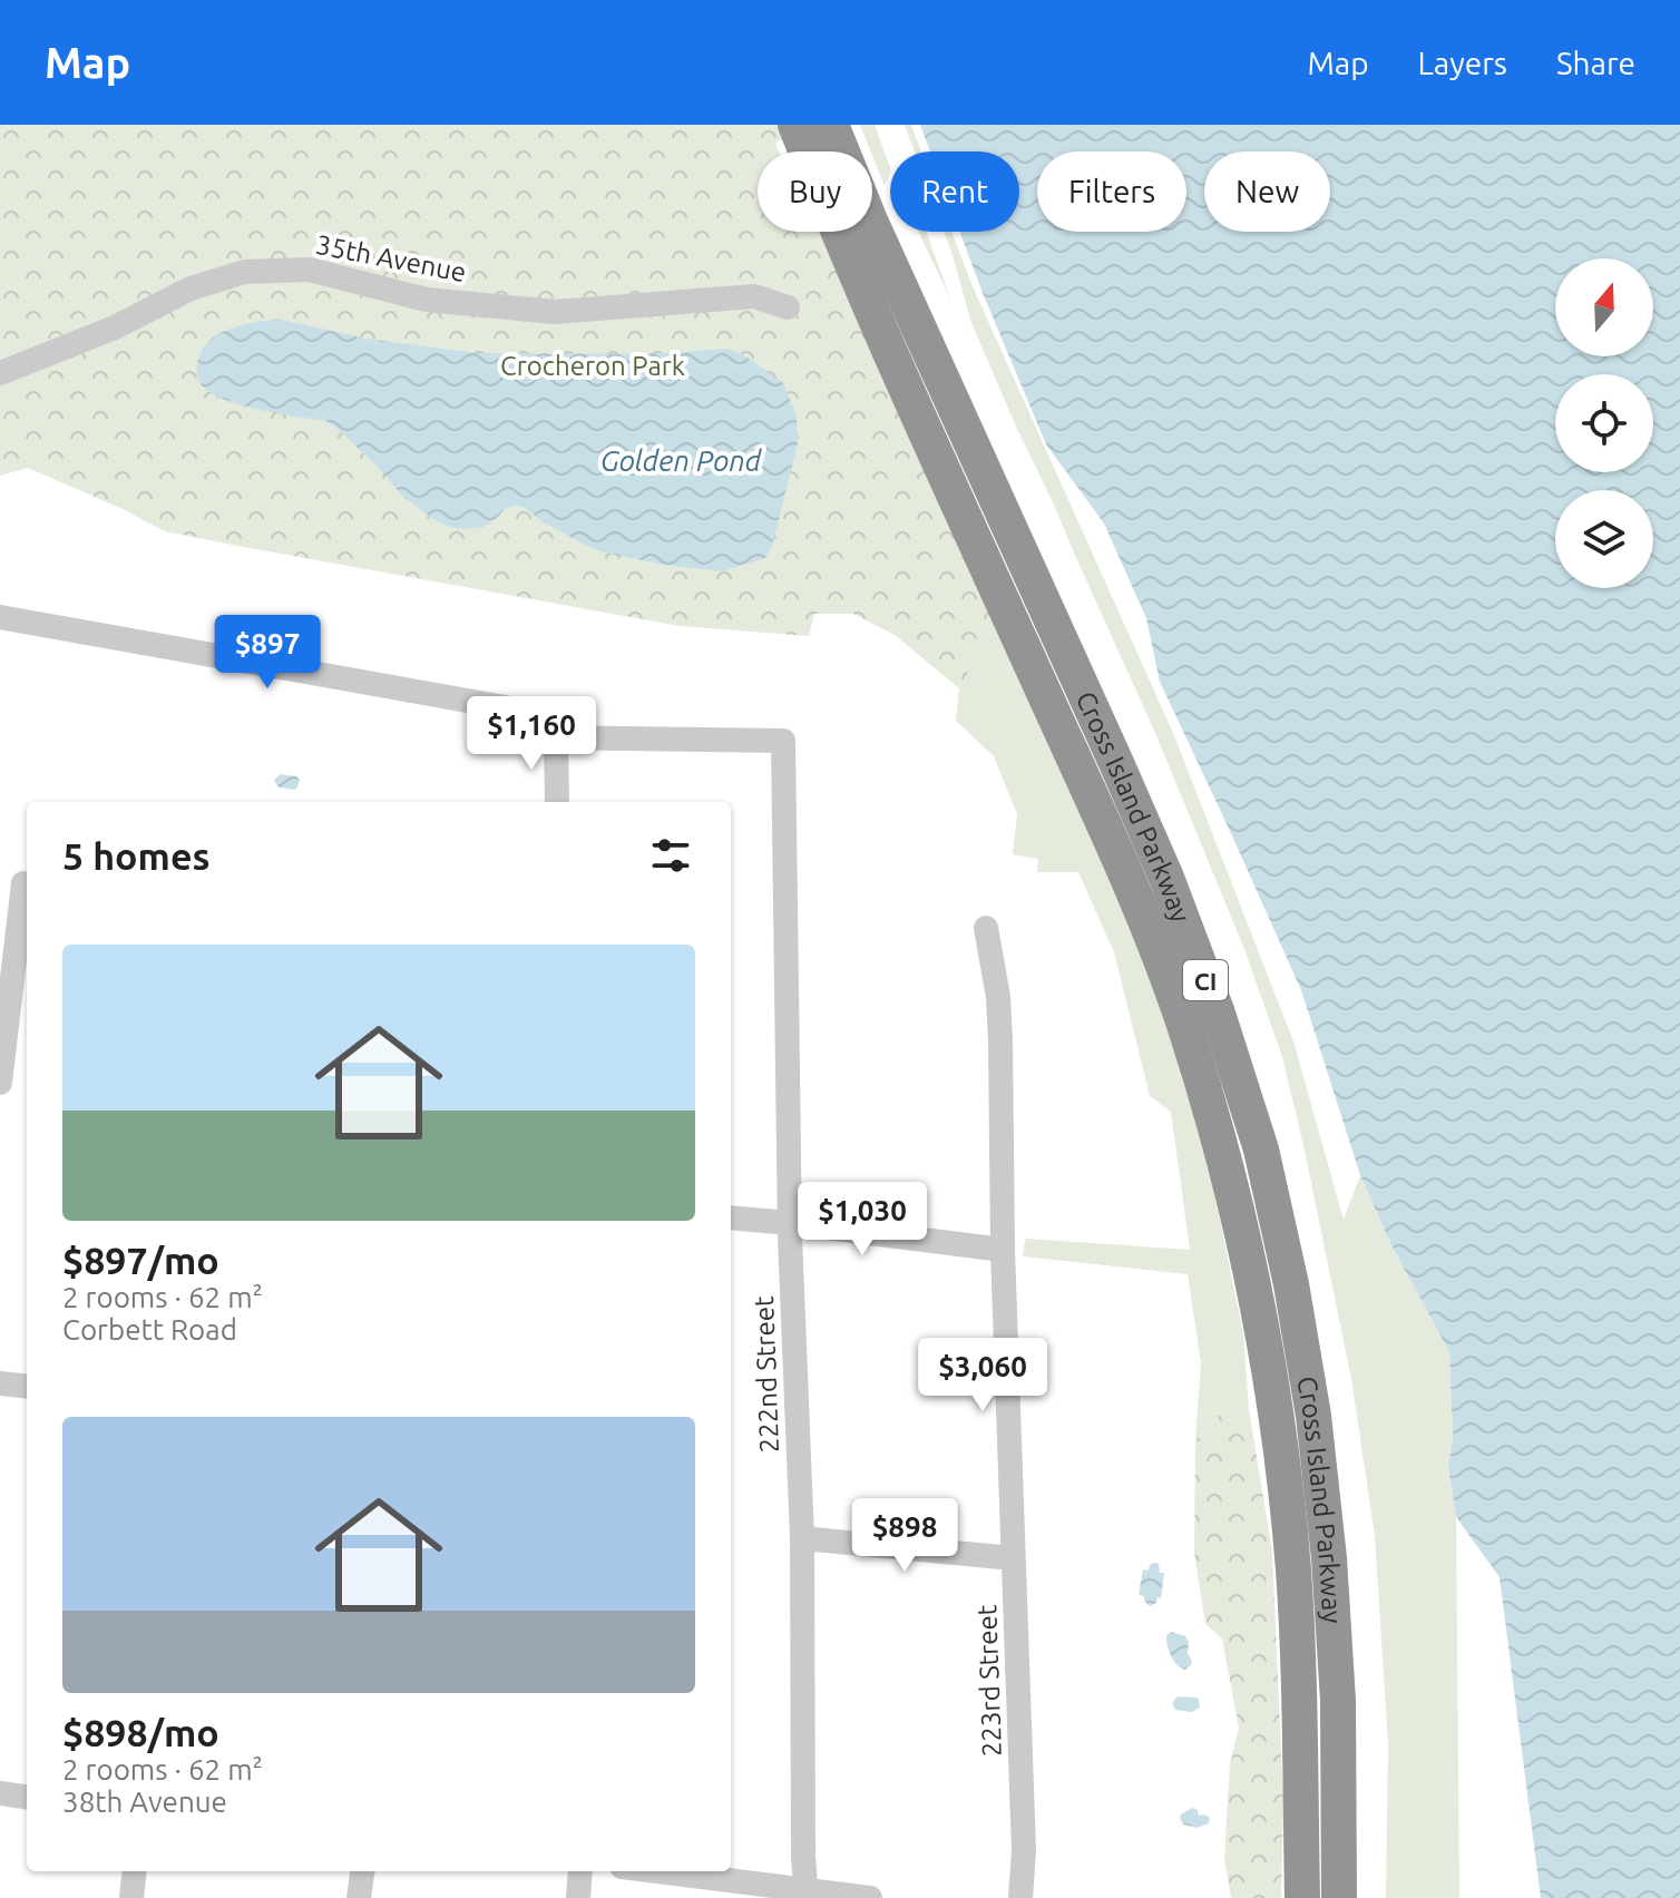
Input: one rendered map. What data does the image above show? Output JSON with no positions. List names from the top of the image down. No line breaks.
{"streets":{"highway":["Cross Island Parkway","CI"],"street":["35th Avenue","222nd Street","223rd Street"]},"water":["Golden Pond"],"parks":["Crocheron Park"],"north":"top","page":{"header":"Map","nav":["Map","Layers","Share"],"chip":["Buy","Rent","Filters","New"],"price":["$897","$1,160","$1,030","$3,060","$898"],"heading":"5 homes","list":[{"name":"$897/mo","note":"2 rooms · 62 m² · Corbett Road"},{"name":"$898/mo","note":"2 rooms · 62 m² · 38th Avenue"}]}}
